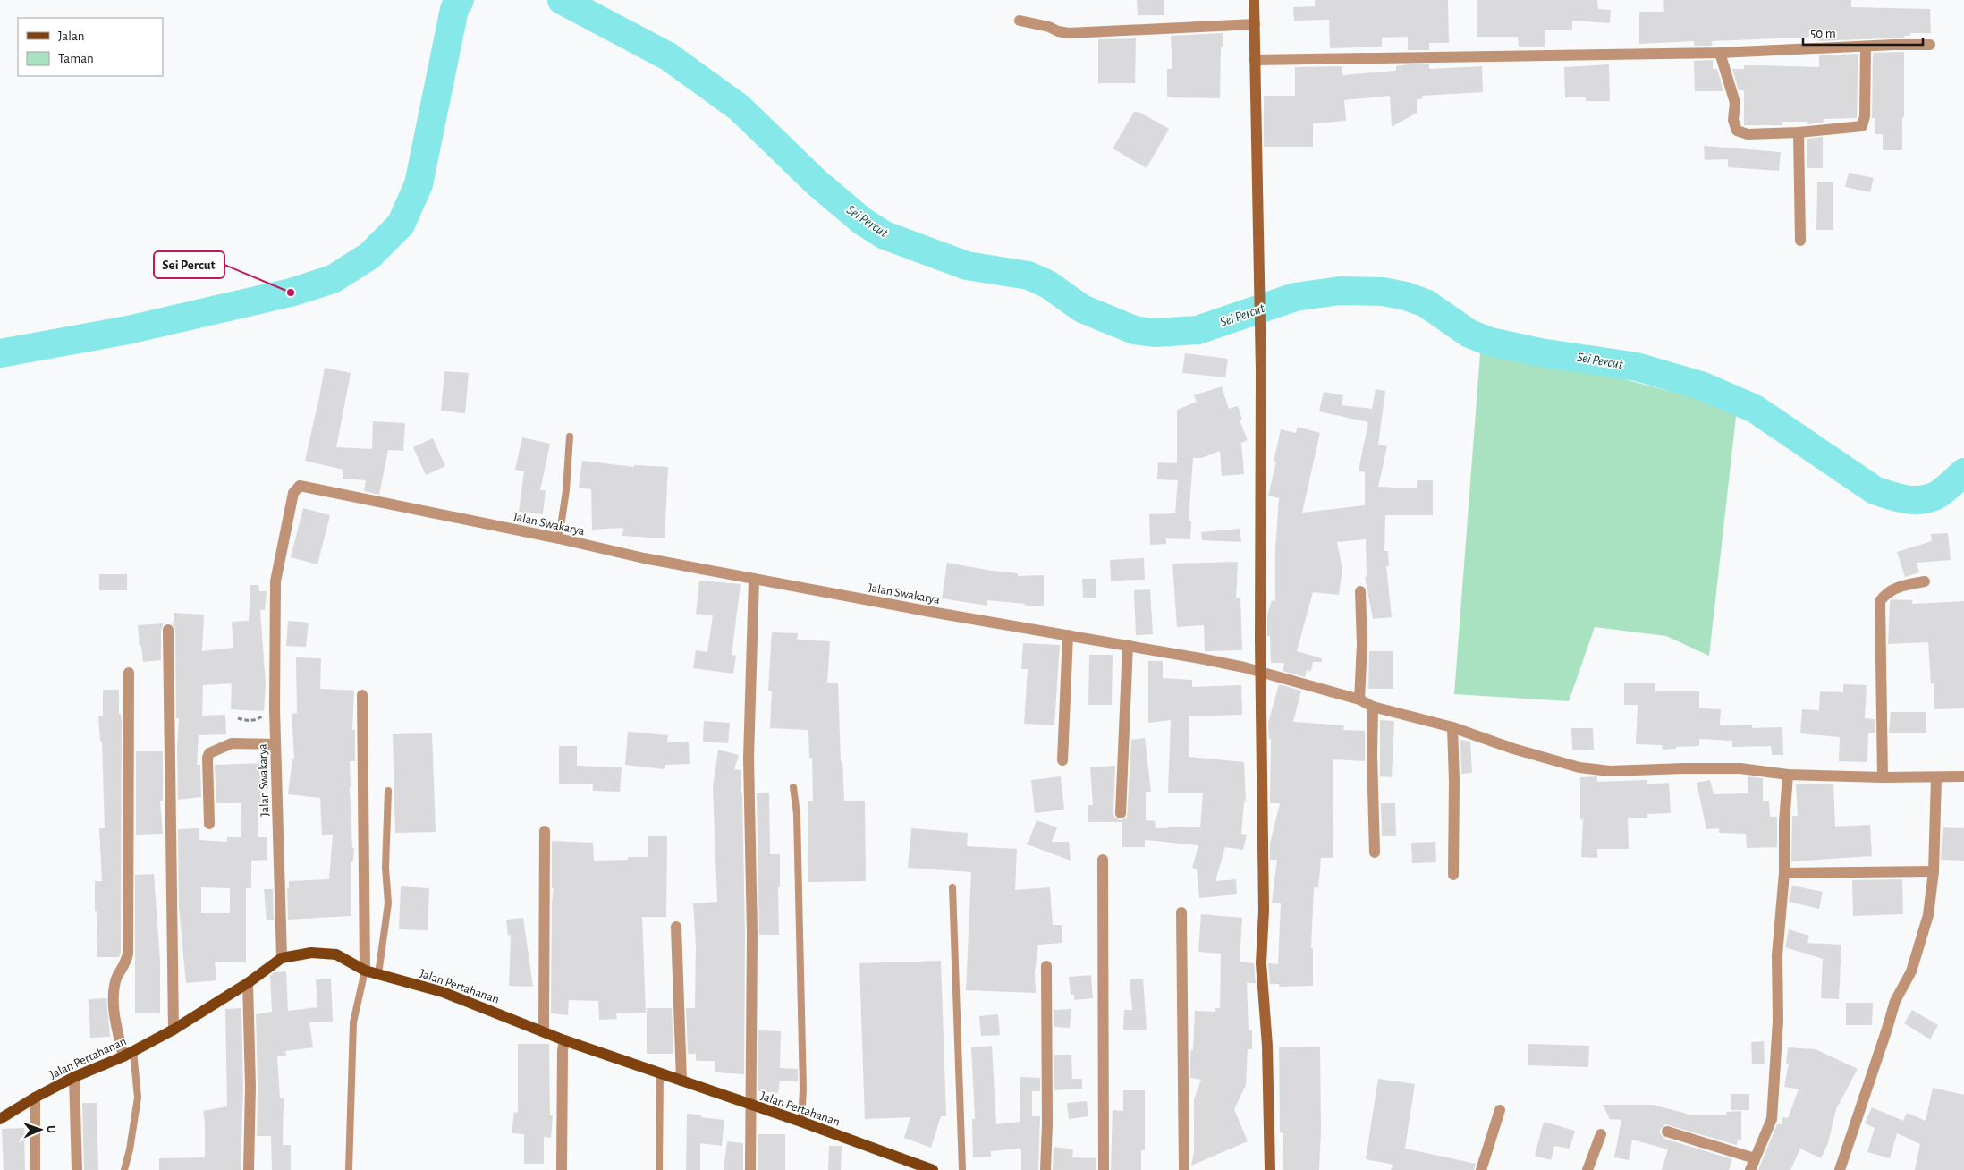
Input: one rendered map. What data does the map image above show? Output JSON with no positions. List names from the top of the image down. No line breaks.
{"streets":{"main road":["Jalan Pertahanan"],"street":["Jalan Swakarya"]},"crossings":[["Jalan Swakarya","Jalan Pertahanan"]],"water":["Sei Percut"],"places":["Sei Percut"],"legend":["Jalan","Taman"],"scale_bar":"50 m","north":"right"}
